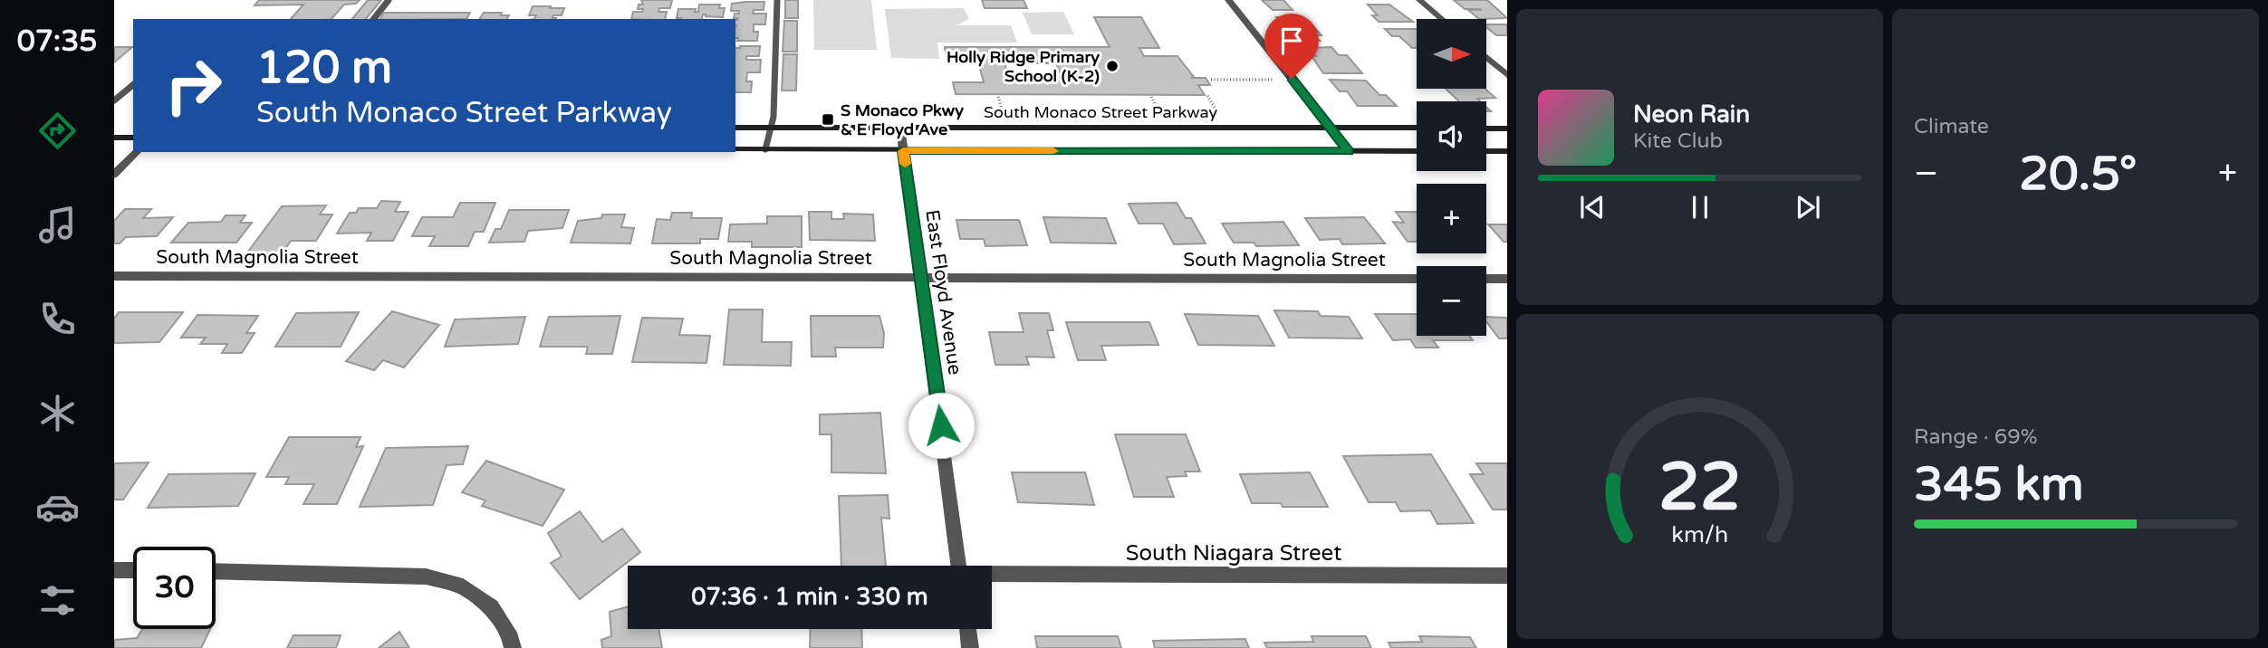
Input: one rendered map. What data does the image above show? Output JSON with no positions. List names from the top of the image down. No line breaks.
{"streets":{"main road":["South Monaco Street Parkway"],"street":["South Magnolia Street","East Floyd Avenue","South Niagara Street"]},"crossings":[["South Monaco Street Parkway","East Floyd Avenue"],["South Magnolia Street","East Floyd Avenue"]],"places":{"other":["Holly Ridge Primary School (K-2)"],"transit":["S Monaco Pkwy & E Floyd Ave"]},"north":"right","page":{"tabs":"07:35","tile":["Climate",["Range · 69%","345 km"]],"map_buttons":["+","−"],"turn":["120 m","South Monaco Street Parkway"],"song":["Neon Rain","Kite Club"],"heat":["−","20.5°","+"],"limit":"30","trip":"07:36 · 1 min · 330 m","gauge":["22","km/h"]}}
